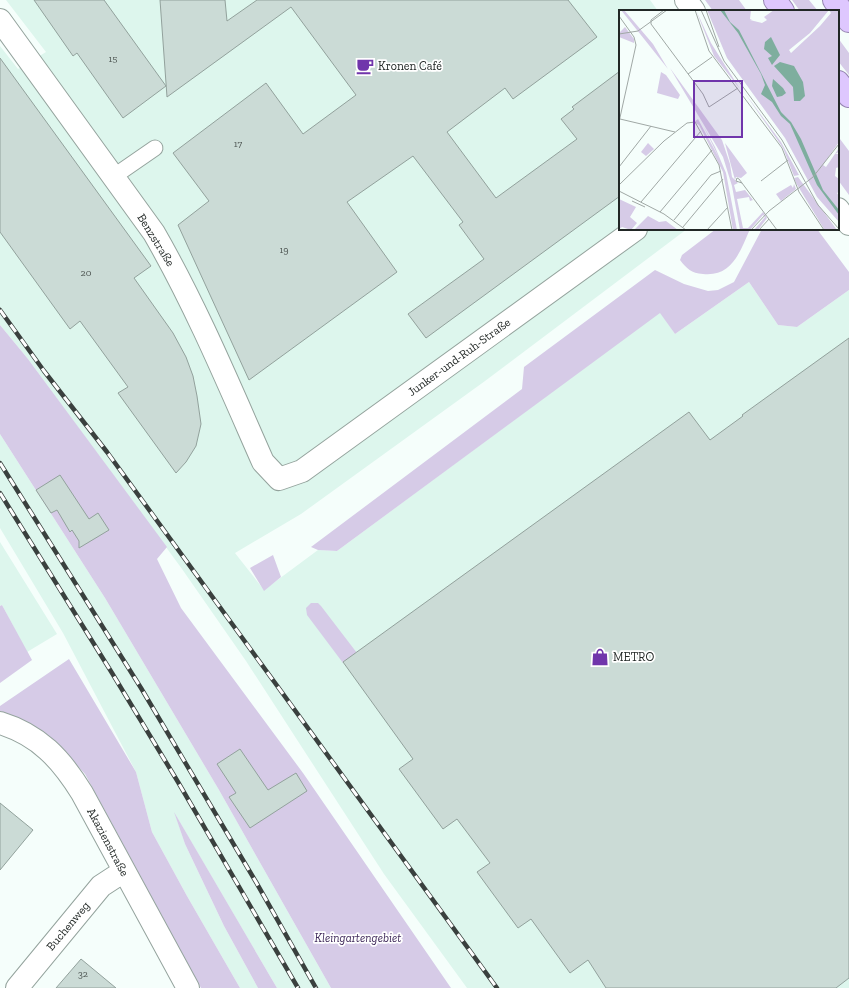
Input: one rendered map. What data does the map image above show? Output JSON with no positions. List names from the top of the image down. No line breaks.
{"streets":{"street":["Benzstraße","Junker-und-Ruh-Straße","Akazienstraße","Buchenweg"]},"crossings":[["Benzstraße","Junker-und-Ruh-Straße"],["Akazienstraße","Buchenweg"]],"parks":["Kleingartengebiet"],"places":{"cafe":["Kronen Café"],"shop":["METRO"]},"house_numbers":["15","17","19","20","32"]}
